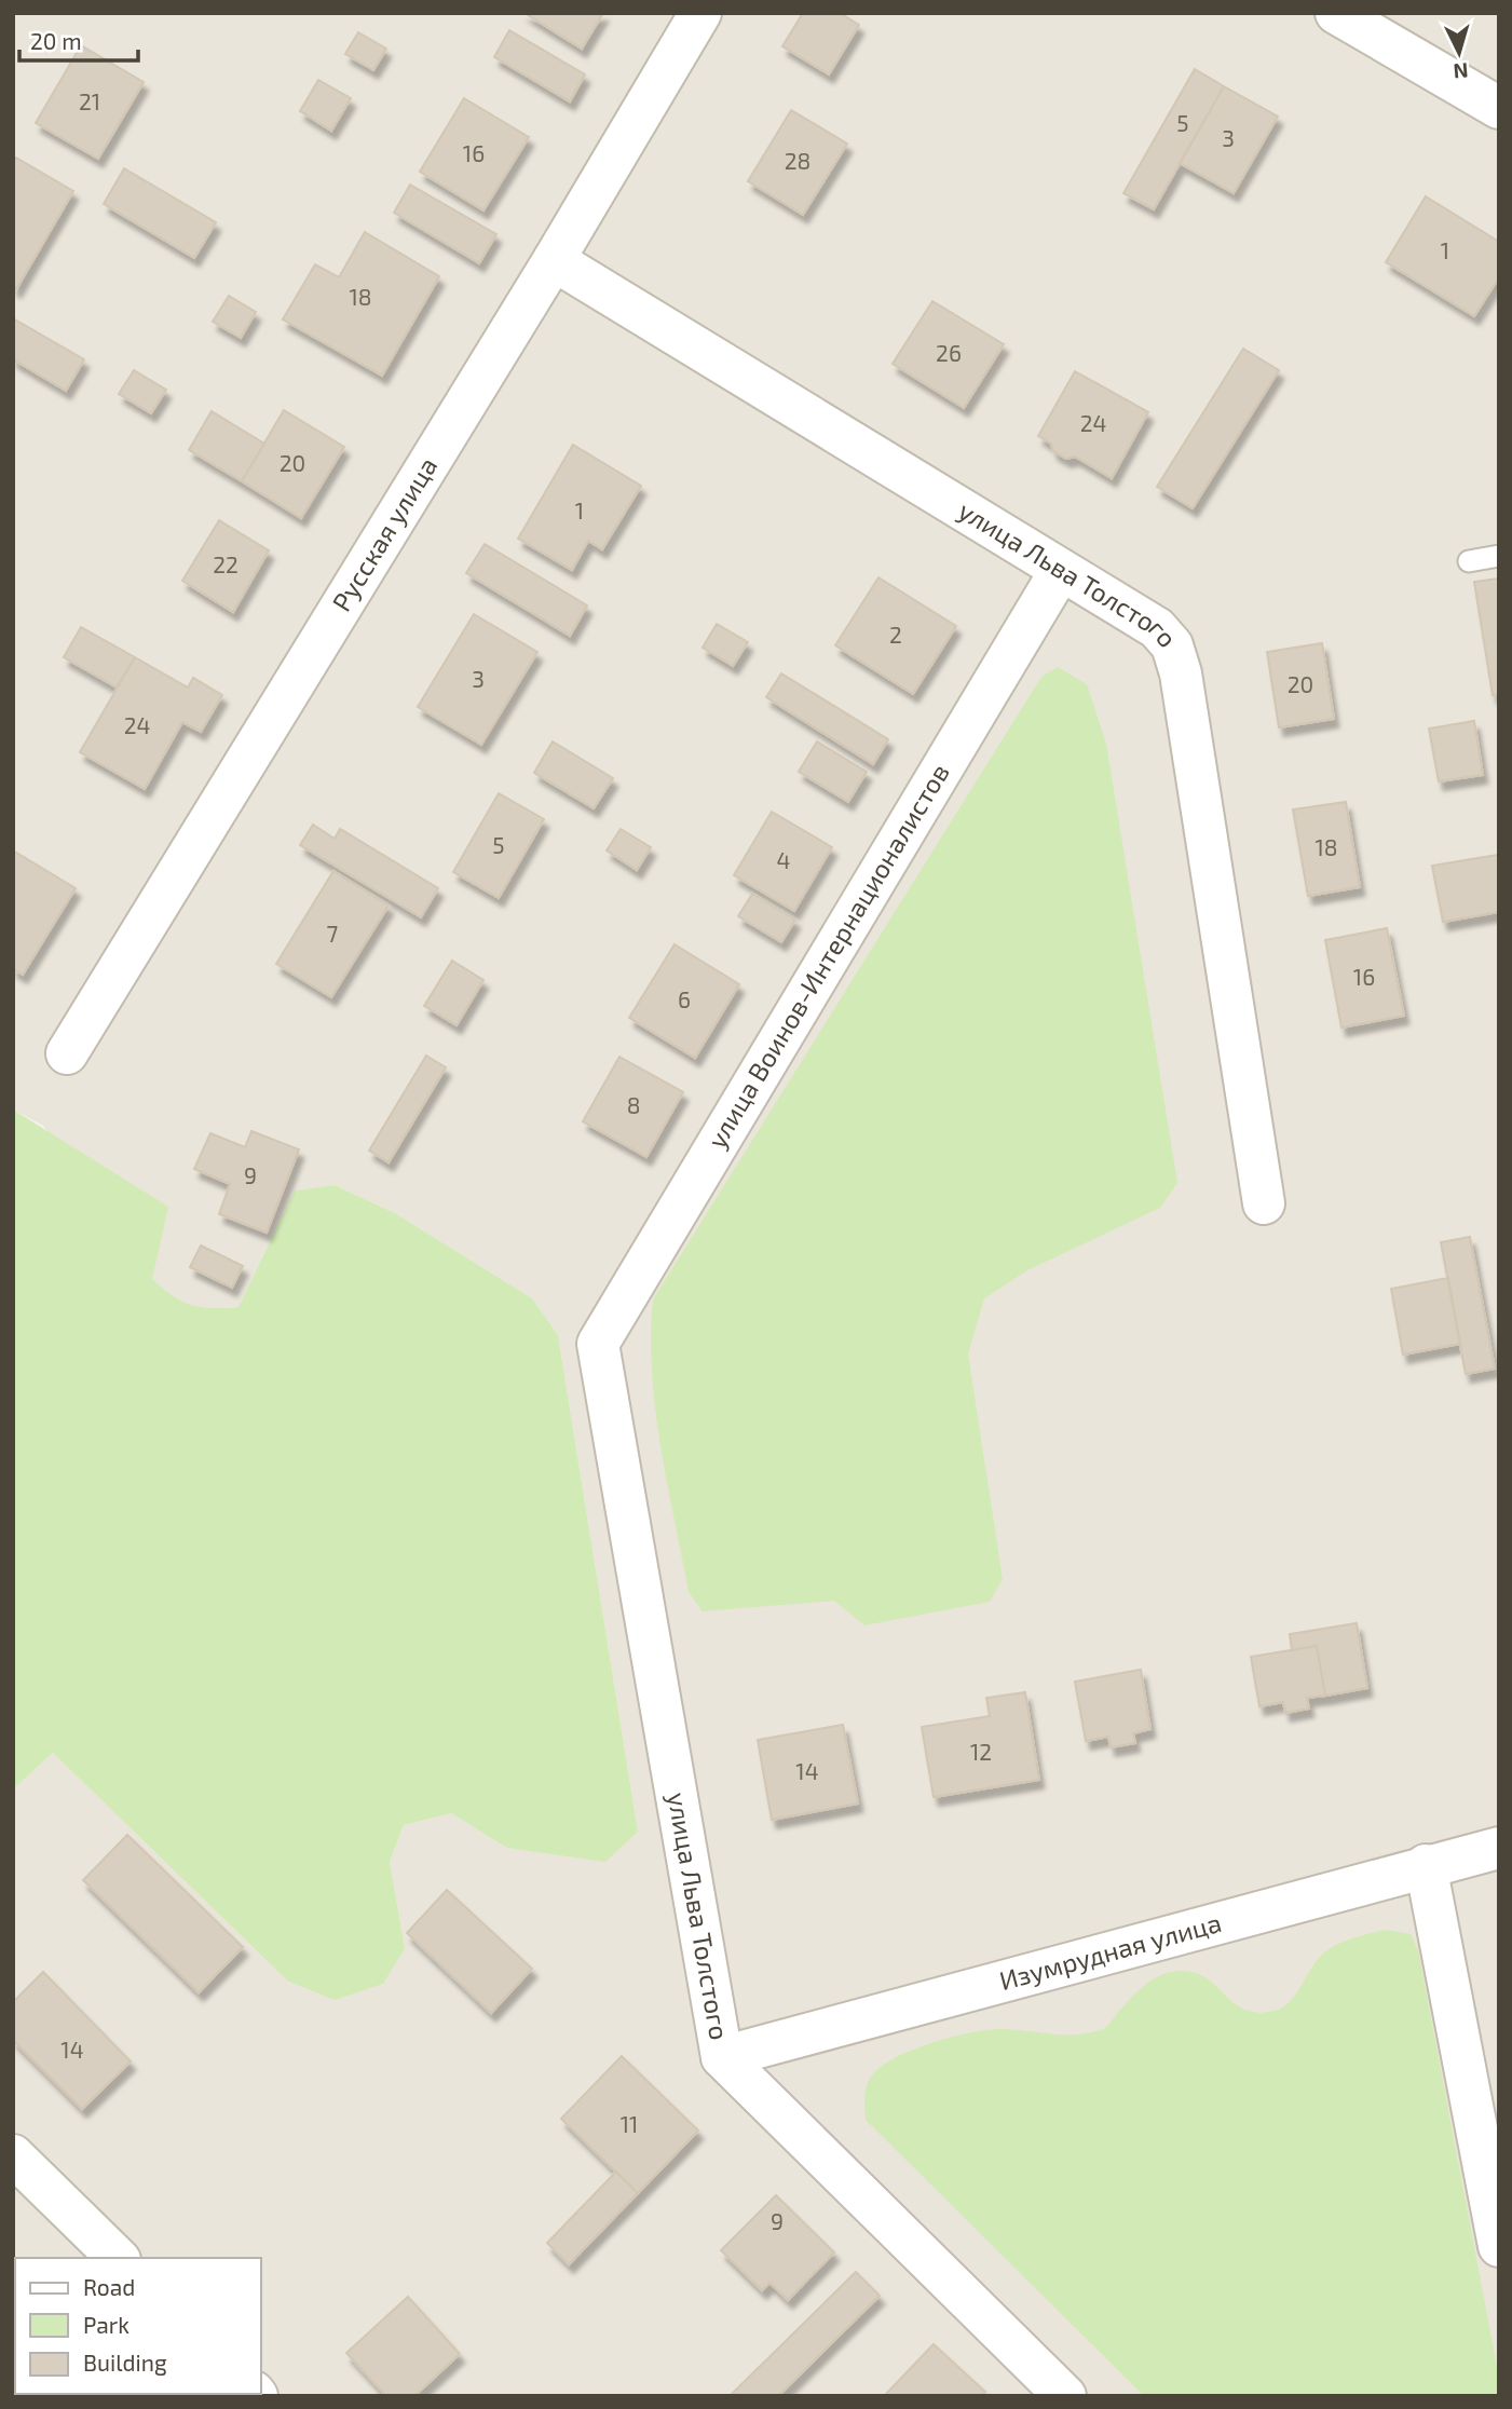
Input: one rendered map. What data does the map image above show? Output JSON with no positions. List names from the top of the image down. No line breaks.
{"streets":{"street":["Русская улица","улица Льва Толстого","улица Воинов-Интернационалистов","Изумрудная улица"]},"crossings":[["Русская улица","улица Льва Толстого"],["улица Льва Толстого","улица Воинов-Интернационалистов"],["улица Льва Толстого","Изумрудная улица"]],"house_numbers":["21","5","3","16","28","1","18","26","24","20","1","22","2","3","20","24","5","18","4","7","16","6","8","9","12","14","14","11","9"],"legend":["Road","Park","Building"],"scale_bar":"20 m","north":"bottom"}
